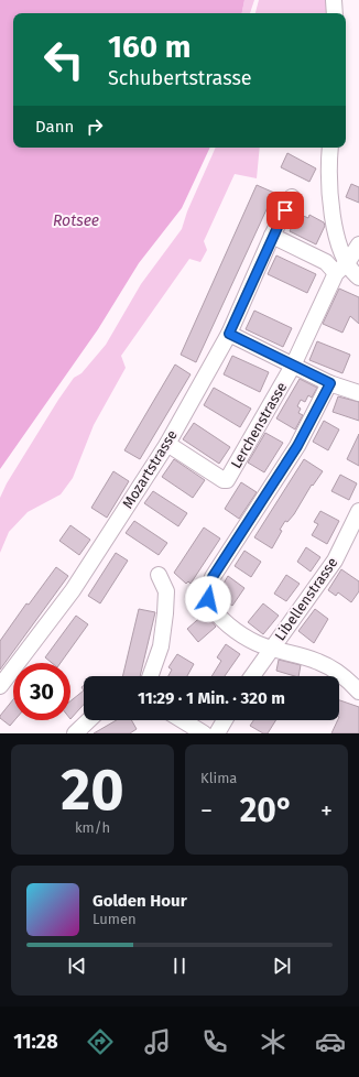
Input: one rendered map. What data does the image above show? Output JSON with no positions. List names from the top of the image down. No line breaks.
{"streets":{"street":["Lerchenstrasse","Mozartstrasse","Libellenstrasse"]},"crossings":[["Lerchenstrasse","Mozartstrasse"]],"water":["Rotsee"],"page":{"turn":["160 m","Schubertstrasse"],"then":"Dann","limit":"30","trip":"11:29 · 1 Min. · 320 m","tile":[["20","km/h"],"Klima"],"heat":["−","20°","+"],"song":["Golden Hour","Lumen"],"tabs":"11:28"}}
